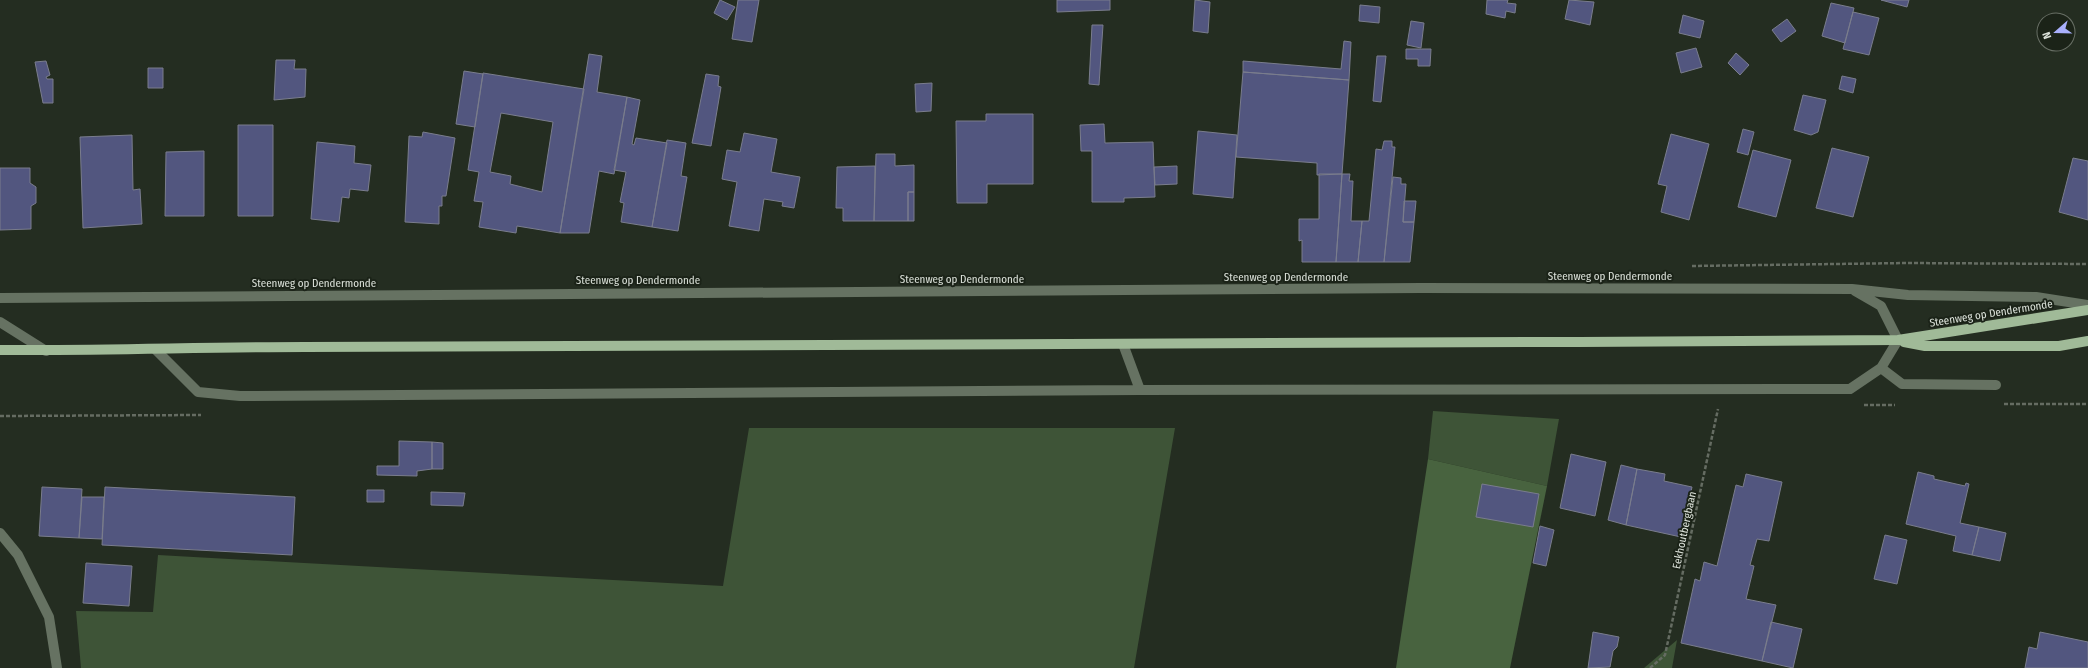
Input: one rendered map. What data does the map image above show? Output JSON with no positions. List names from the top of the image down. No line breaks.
{"streets":{"main road":["Steenweg op Dendermonde"],"path":["Eekhoutbergbaan"]},"north":"left"}
